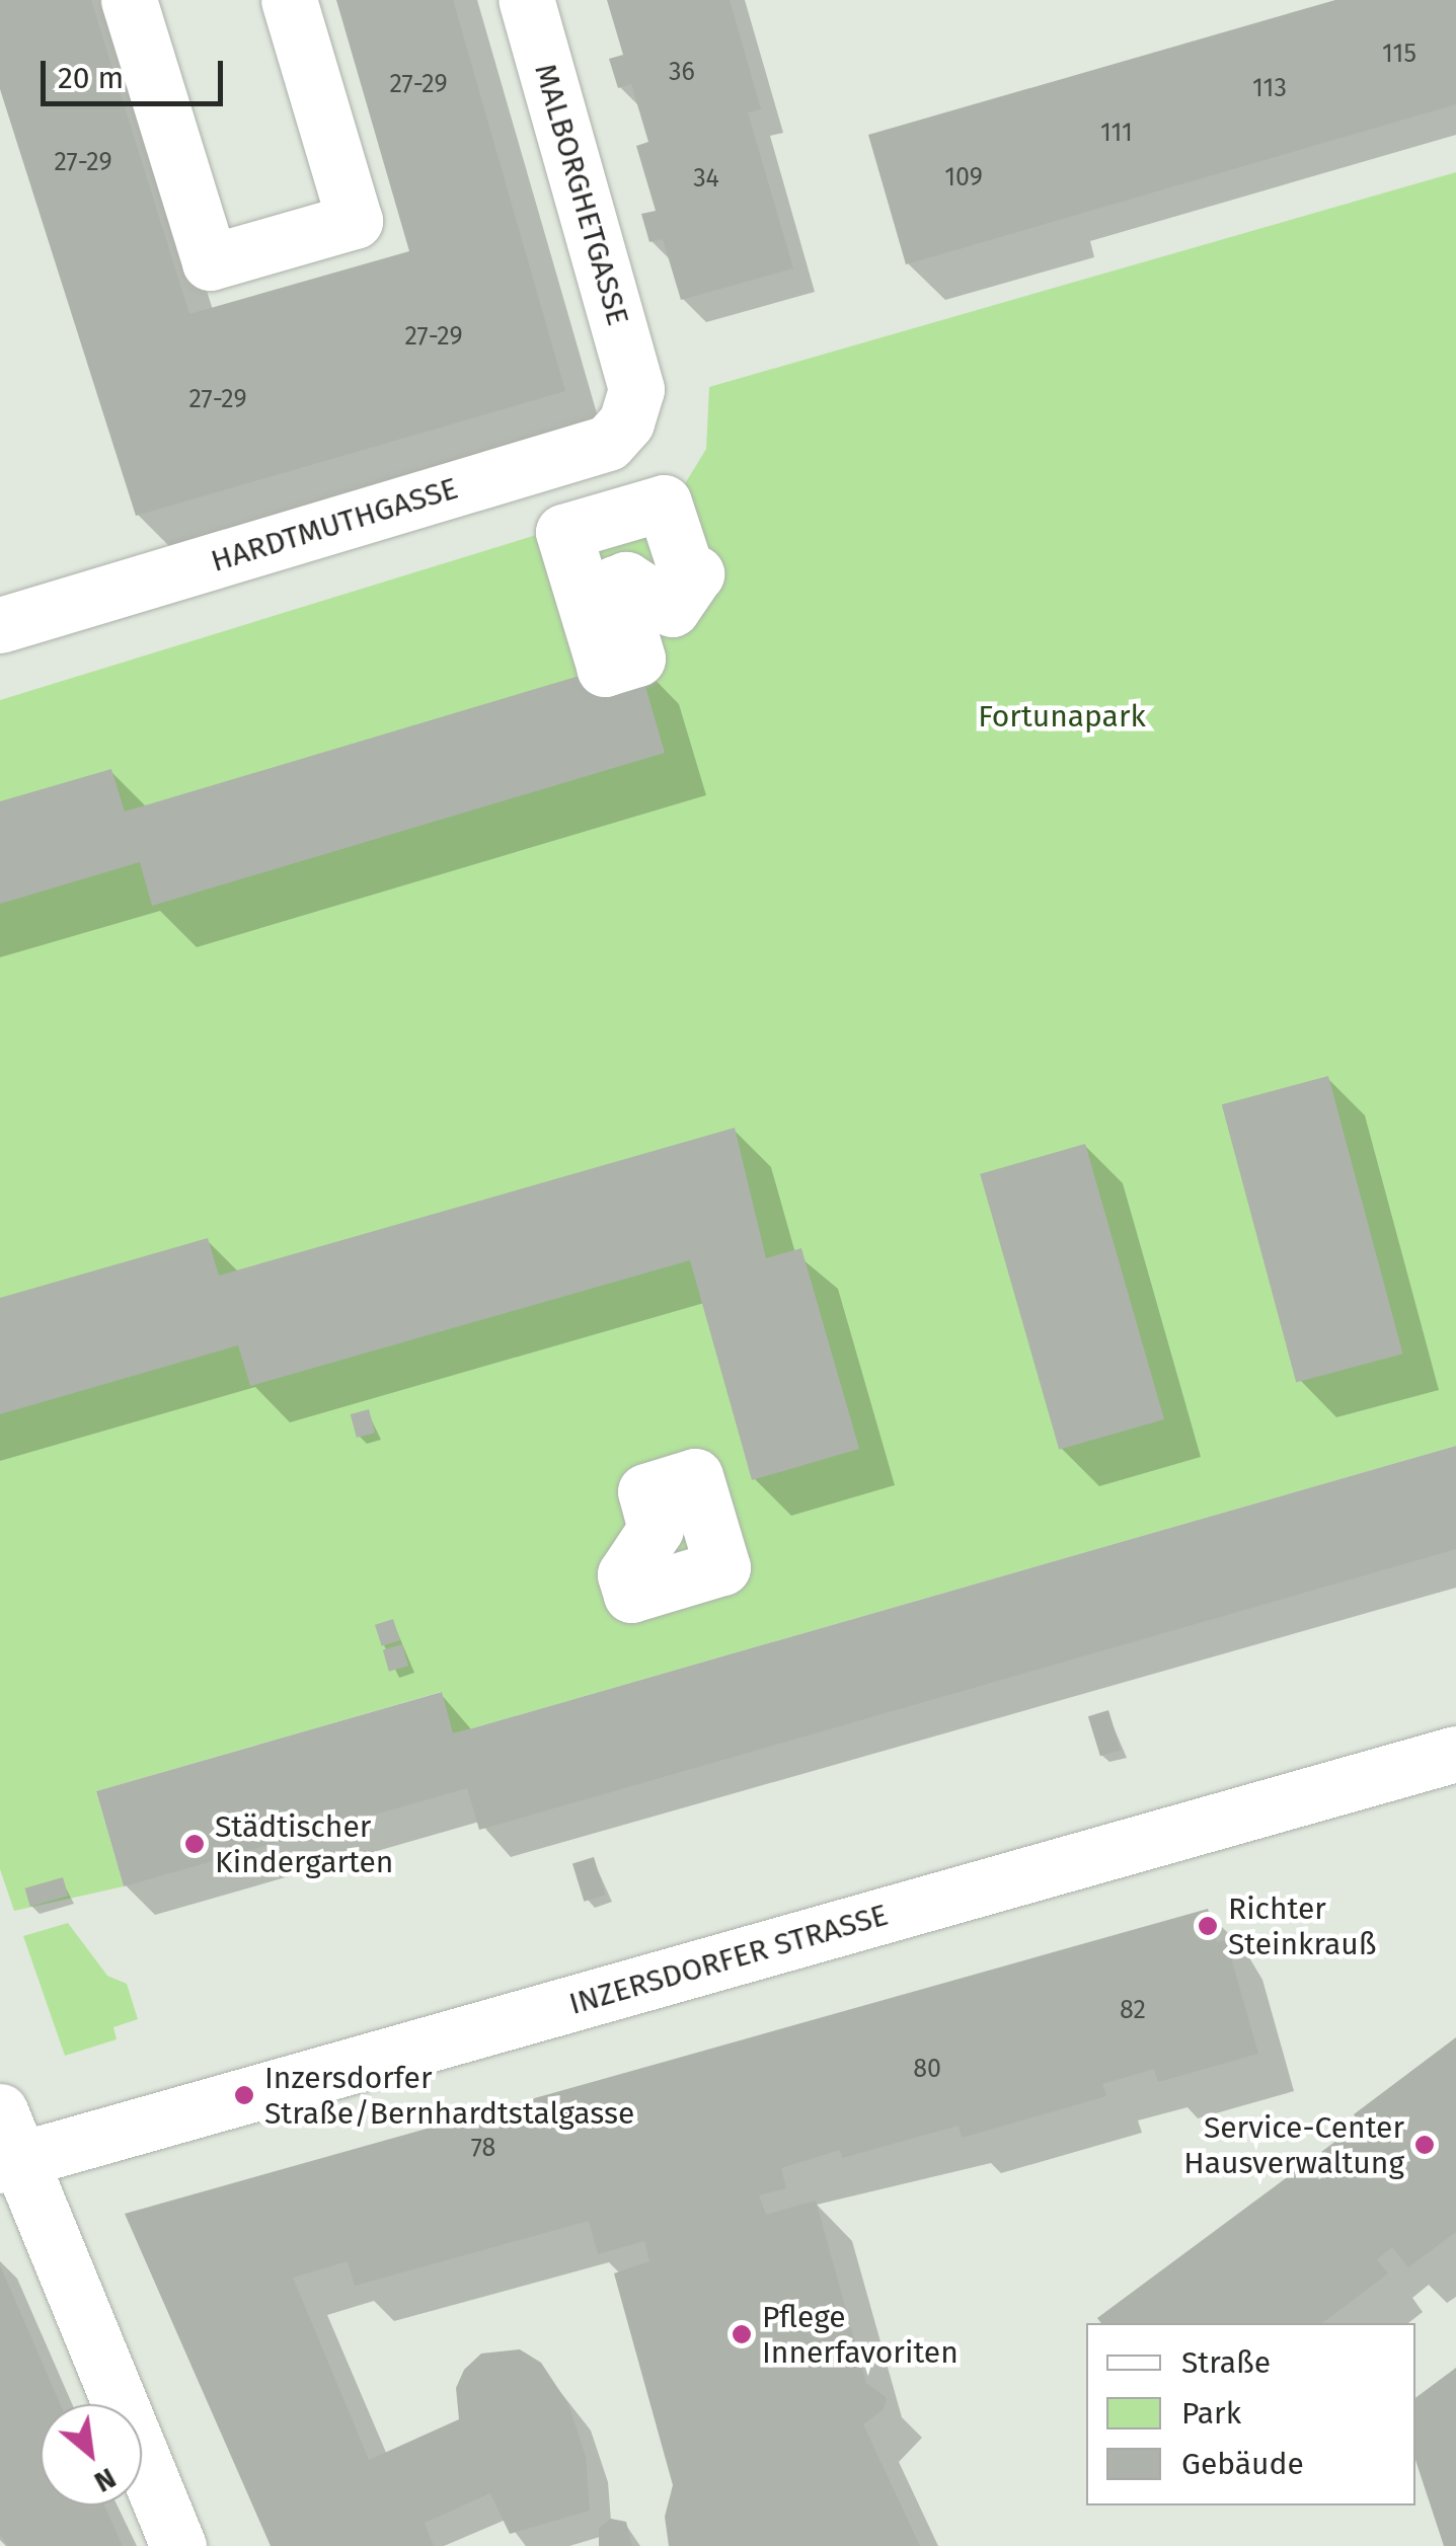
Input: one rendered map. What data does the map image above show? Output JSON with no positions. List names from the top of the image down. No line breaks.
{"streets":{"street":["MALBORGHETGASSE","HARDTMUTHGASSE","INZERSDORFER STRASSE"]},"crossings":[["MALBORGHETGASSE","HARDTMUTHGASSE"]],"parks":["Fortunapark"],"places":["Städtischer Kindergarten","Richter Steinkrauß","Inzersdorfer Straße/Bernhardtstalgasse","Service-Center Hausverwaltung","Pflege Innerfavoriten"],"house_numbers":["115","36","27-29","113","111","27-29","109","34","27-29","27-29","82","80","78"],"legend":["Straße","Park","Gebäude"],"scale_bar":"20 m","north":"bottom right"}
